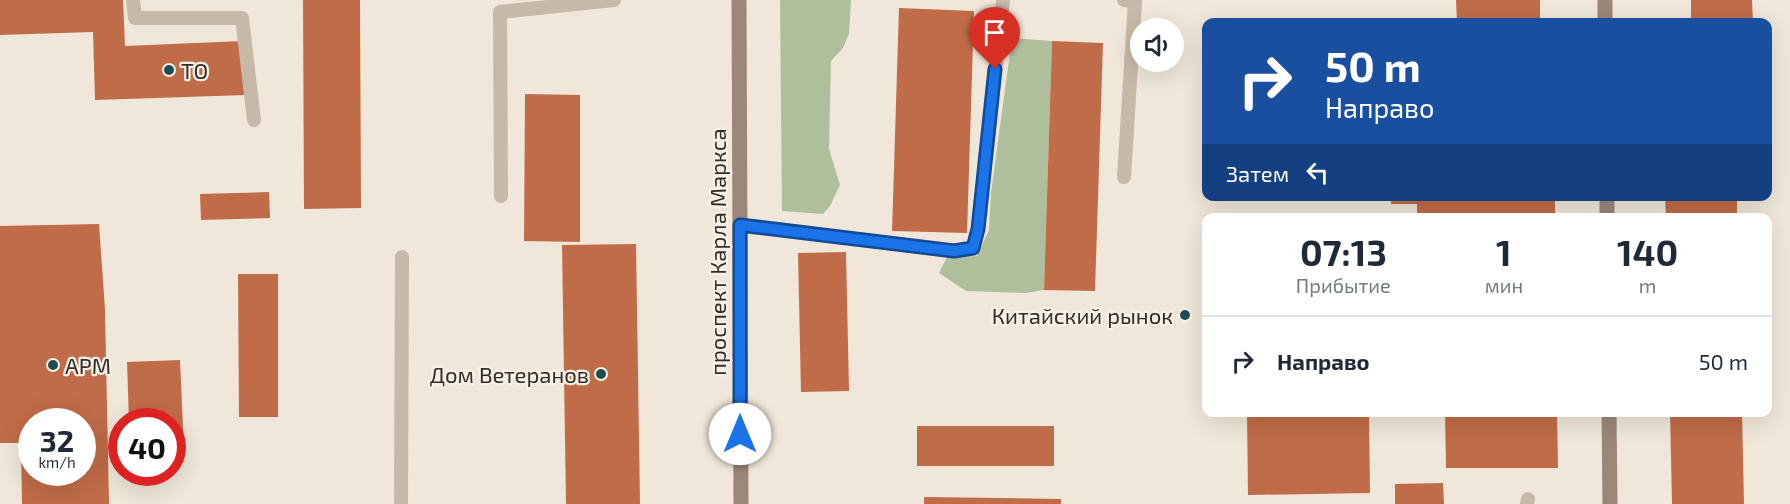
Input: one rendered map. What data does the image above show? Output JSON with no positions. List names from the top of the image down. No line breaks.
{"streets":{"street":["проспект Карла Маркса"]},"places":["ТО","Китайский рынок","АРМ","Дом Ветеранов"],"page":{"turn":["50 m","Направо"],"then":"Затем","eta":["07:13","Прибытие","1","мин","140","m"],"list":[{"name":"Направо","value":"50 m"}],"speed":"32 km/h","limit":"40"}}
